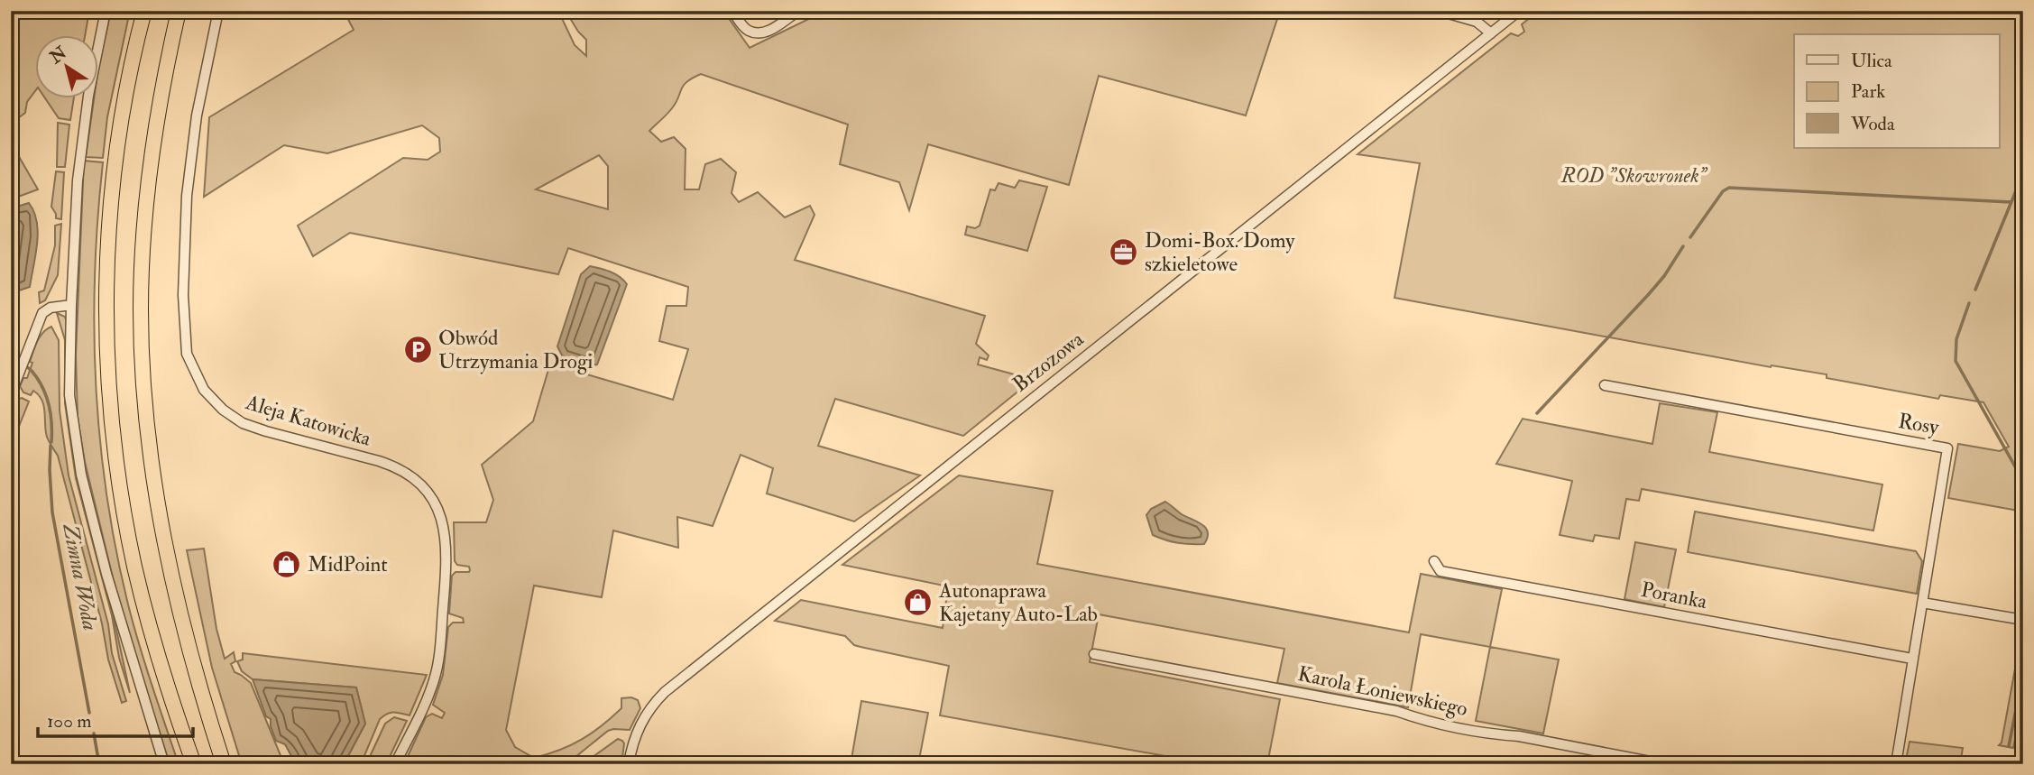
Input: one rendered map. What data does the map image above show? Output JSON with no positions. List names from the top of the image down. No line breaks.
{"streets":{"street":["Brzozowa","Aleja Katowicka","Rosy","Poranka","Karola Łoniewskiego"]},"crossings":[["Rosy","Poranka"]],"water":["Zimna Woda"],"parks":["ROD \"Skowronek\""],"places":{"office":["Domi-Box. Domy szkieletowe"],"parking":["Obwód Utrzymania Drogi"],"shop":["MidPoint","Autonaprawa Kajetany Auto-Lab"]},"legend":["Ulica","Park","Woda"],"scale_bar":"100 m","north":"top left"}
